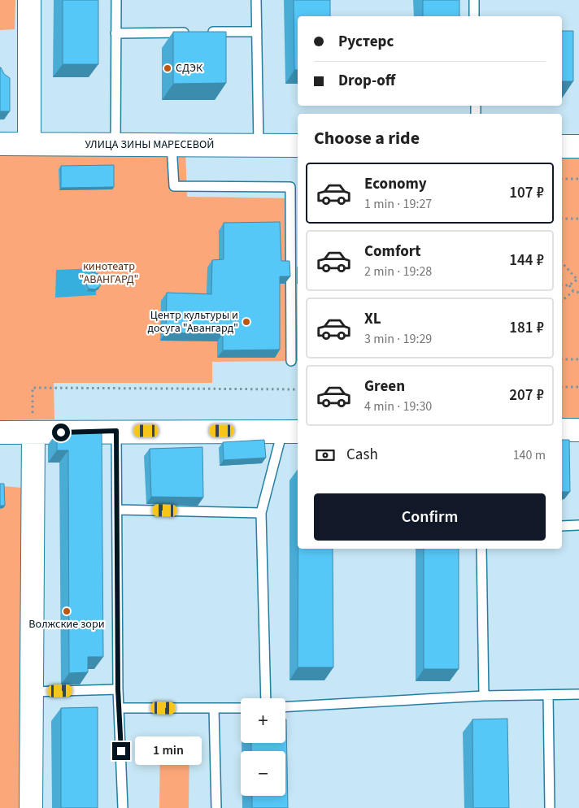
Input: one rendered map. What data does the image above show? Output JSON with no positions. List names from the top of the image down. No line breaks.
{"streets":{"street":["УЛИЦА ЗИНЫ МАРЕСЕВОЙ"]},"parks":["кинотеатр \"АВАНГАРД\""],"places":["СДЭК","Центр культуры и досуга \"Авангард\"","Волжские зори"],"page":{"banner":["Рустерс","Drop-off"],"heading":"Choose a ride","list":[{"name":"Economy","note":"1 min · 19:27","value":"107 ₽"},{"name":"Comfort","note":"2 min · 19:28","value":"144 ₽"},{"name":"XL","note":"3 min · 19:29","value":"181 ₽"},{"name":"Green","note":"4 min · 19:30","value":"207 ₽"}],"pay":["Cash","140 m"],"buttons":"Confirm","map_buttons":["+","−"],"bubble":"1 min"}}
